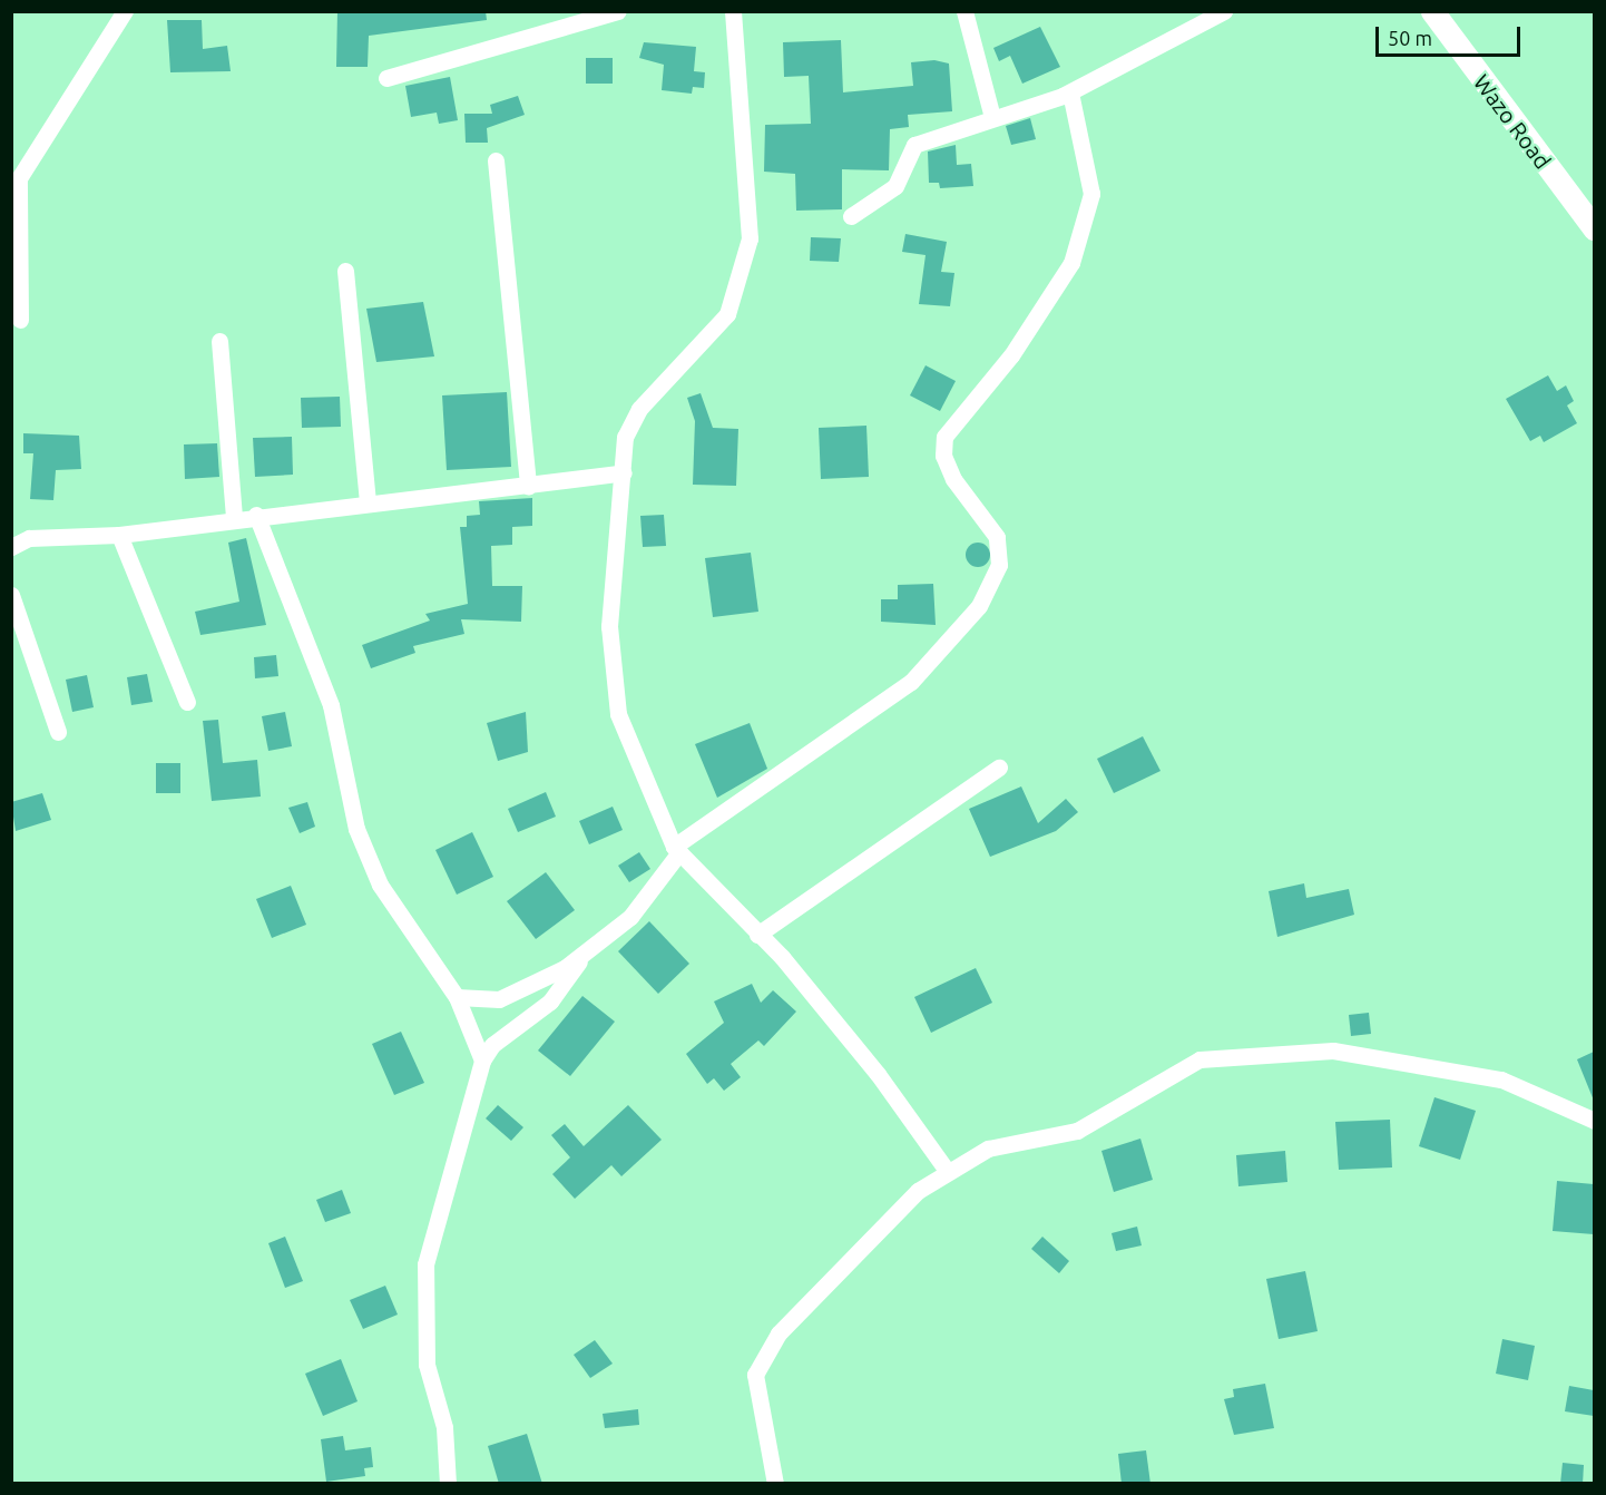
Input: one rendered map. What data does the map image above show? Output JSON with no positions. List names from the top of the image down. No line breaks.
{"streets":{"main road":["Wazo Road"]},"scale_bar":"50 m"}
